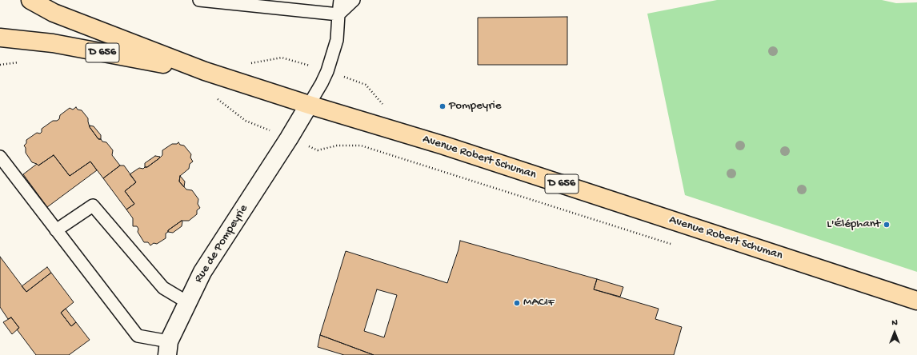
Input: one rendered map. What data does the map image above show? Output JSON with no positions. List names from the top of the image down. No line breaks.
{"streets":{"main road":["D 656","Avenue Robert Schuman"],"street":["Rue de Pompeyrie"]},"crossings":[["Avenue Robert Schuman","Rue de Pompeyrie"]],"places":["Pompeyrie","L'Éléphant","MACIF"],"north":"top"}
